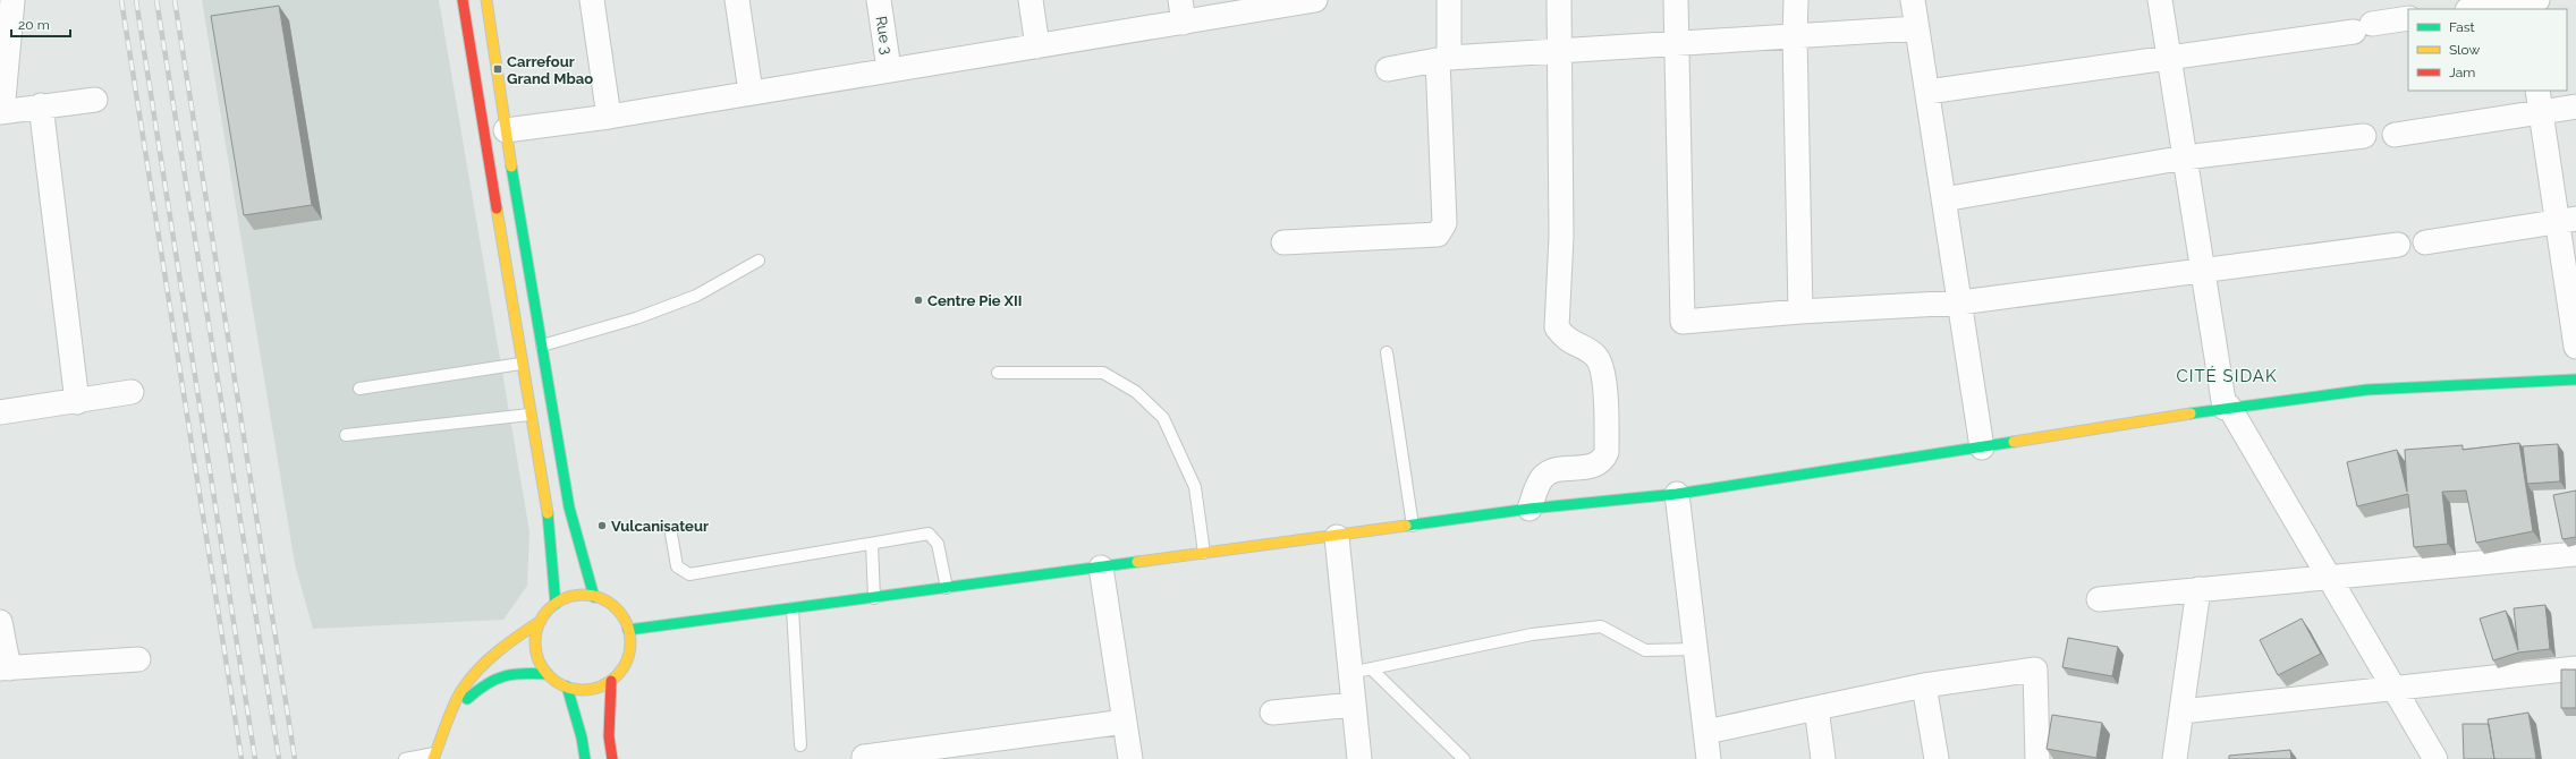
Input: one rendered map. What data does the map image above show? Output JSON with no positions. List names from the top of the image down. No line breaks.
{"streets":{"street":["Rue 3"]},"districts":["CITÉ SIDAK"],"places":{"transit":["Carrefour Grand Mbao"],"other":["Centre Pie XII","Vulcanisateur"]},"legend":["Fast","Slow","Jam"],"scale_bar":"20 m"}
